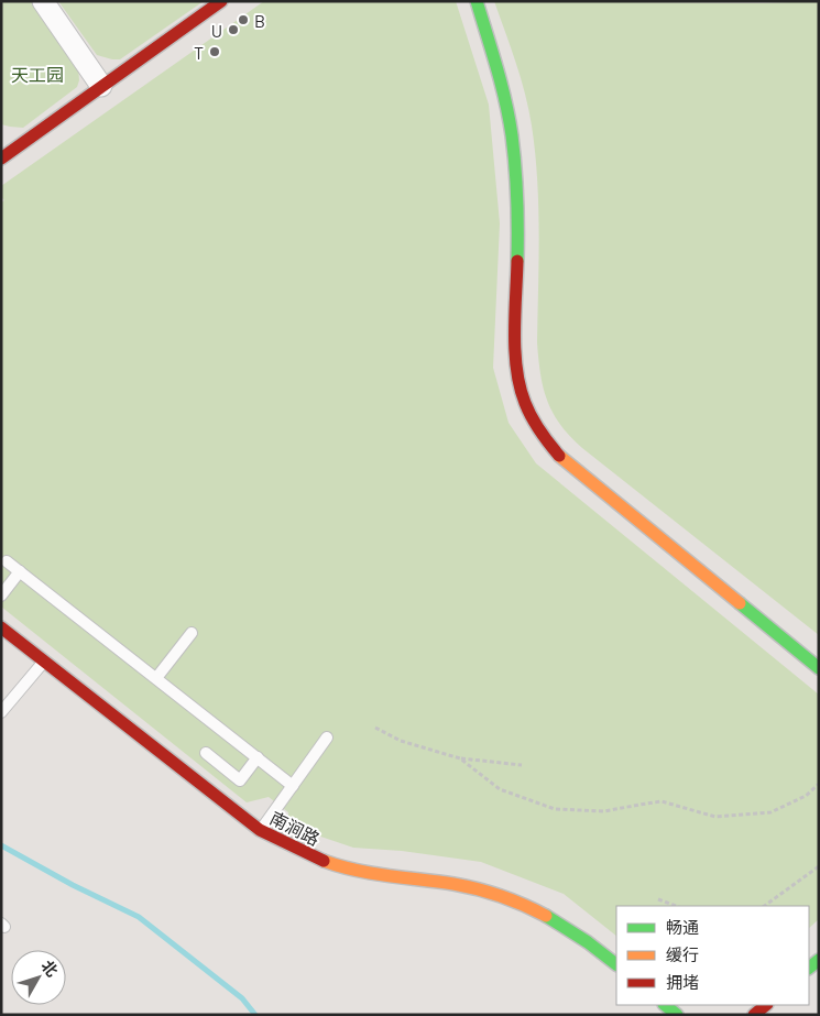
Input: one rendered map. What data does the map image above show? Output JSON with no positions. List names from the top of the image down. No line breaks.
{"streets":{"street":["南涧路"]},"parks":["天工园"],"places":["B","U","T"],"legend":["畅通","缓行","拥堵"],"north":"top right"}
